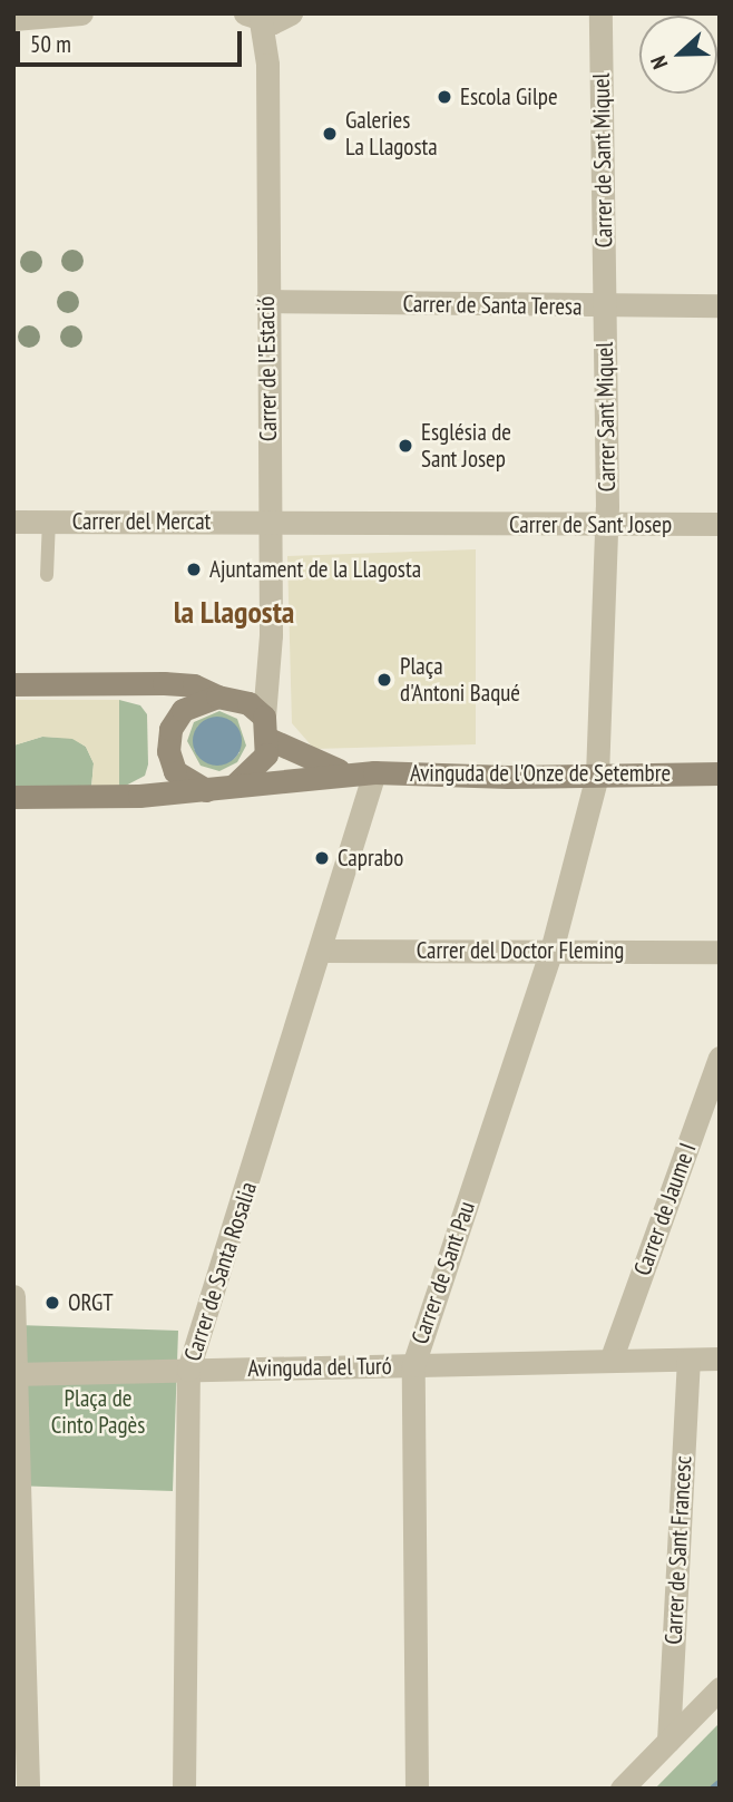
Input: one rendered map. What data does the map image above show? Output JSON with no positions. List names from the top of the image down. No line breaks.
{"streets":{"main road":["Avinguda de l'Onze de Setembre"],"street":["Carrer de Sant Miquel","Carrer de Santa Teresa","Carrer de l'Estació","Carrer Sant Miquel","Carrer del Mercat","Carrer de Sant Josep","Carrer del Doctor Fleming","Carrer de Jaume I","Carrer de Santa Rosalia","Carrer de Sant Pau","Avinguda del Turó","Carrer de Sant Francesc"]},"crossings":[["Carrer de Sant Miquel","Carrer de Santa Teresa"],["Carrer de Sant Miquel","Carrer Sant Miquel"],["Carrer de Santa Teresa","Carrer de l'Estació"],["Carrer de Santa Teresa","Carrer Sant Miquel"],["Carrer de l'Estació","Carrer del Mercat"],["Carrer de l'Estació","Avinguda de l'Onze de Setembre"],["Carrer Sant Miquel","Carrer de Sant Josep"],["Carrer del Mercat","Carrer de Sant Josep"],["Avinguda de l'Onze de Setembre","Carrer de Santa Rosalia"],["Avinguda de l'Onze de Setembre","Carrer de Sant Pau"],["Carrer del Doctor Fleming","Carrer de Santa Rosalia"],["Carrer del Doctor Fleming","Carrer de Sant Pau"],["Carrer de Jaume I","Avinguda del Turó"],["Carrer de Santa Rosalia","Avinguda del Turó"],["Carrer de Sant Pau","Avinguda del Turó"],["Avinguda del Turó","Carrer de Sant Francesc"]],"districts":["la Llagosta"],"parks":["Plaça de Cinto Pagès"],"places":["Escola Gilpe","Galeries La Llagosta","Església de Sant Josep","Ajuntament de la Llagosta","Plaça d'Antoni Baqué","Caprabo","ORGT"],"scale_bar":"50 m","north":"left"}
